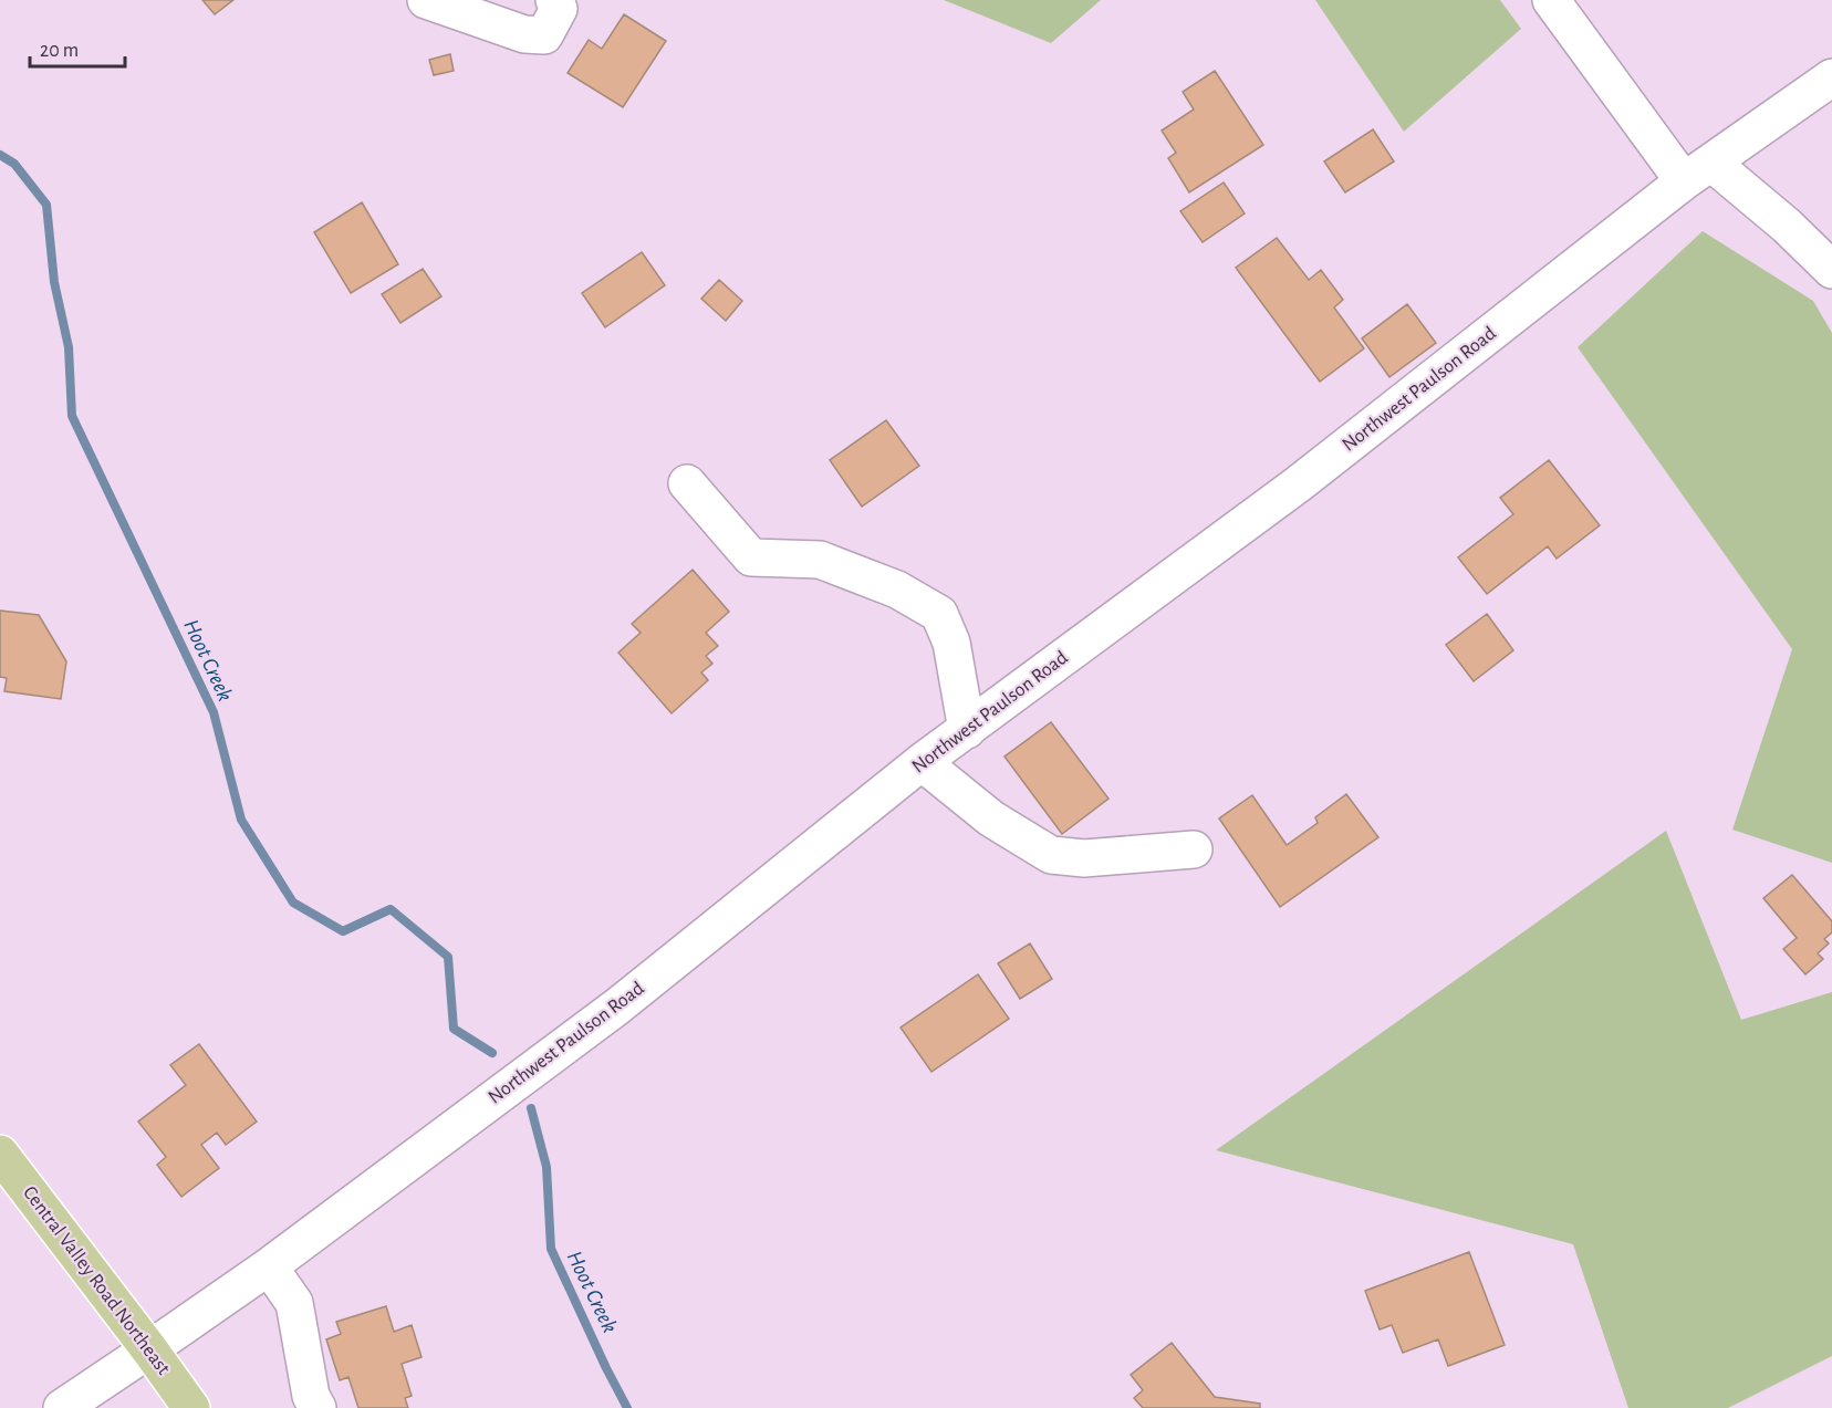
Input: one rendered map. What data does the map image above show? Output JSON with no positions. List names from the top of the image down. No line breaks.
{"streets":{"main road":["Central Valley Road Northeast"],"street":["Northwest Paulson Road"]},"crossings":[["Northwest Paulson Road","Central Valley Road Northeast"]],"water":["Hoot Creek"],"scale_bar":"20 m"}
